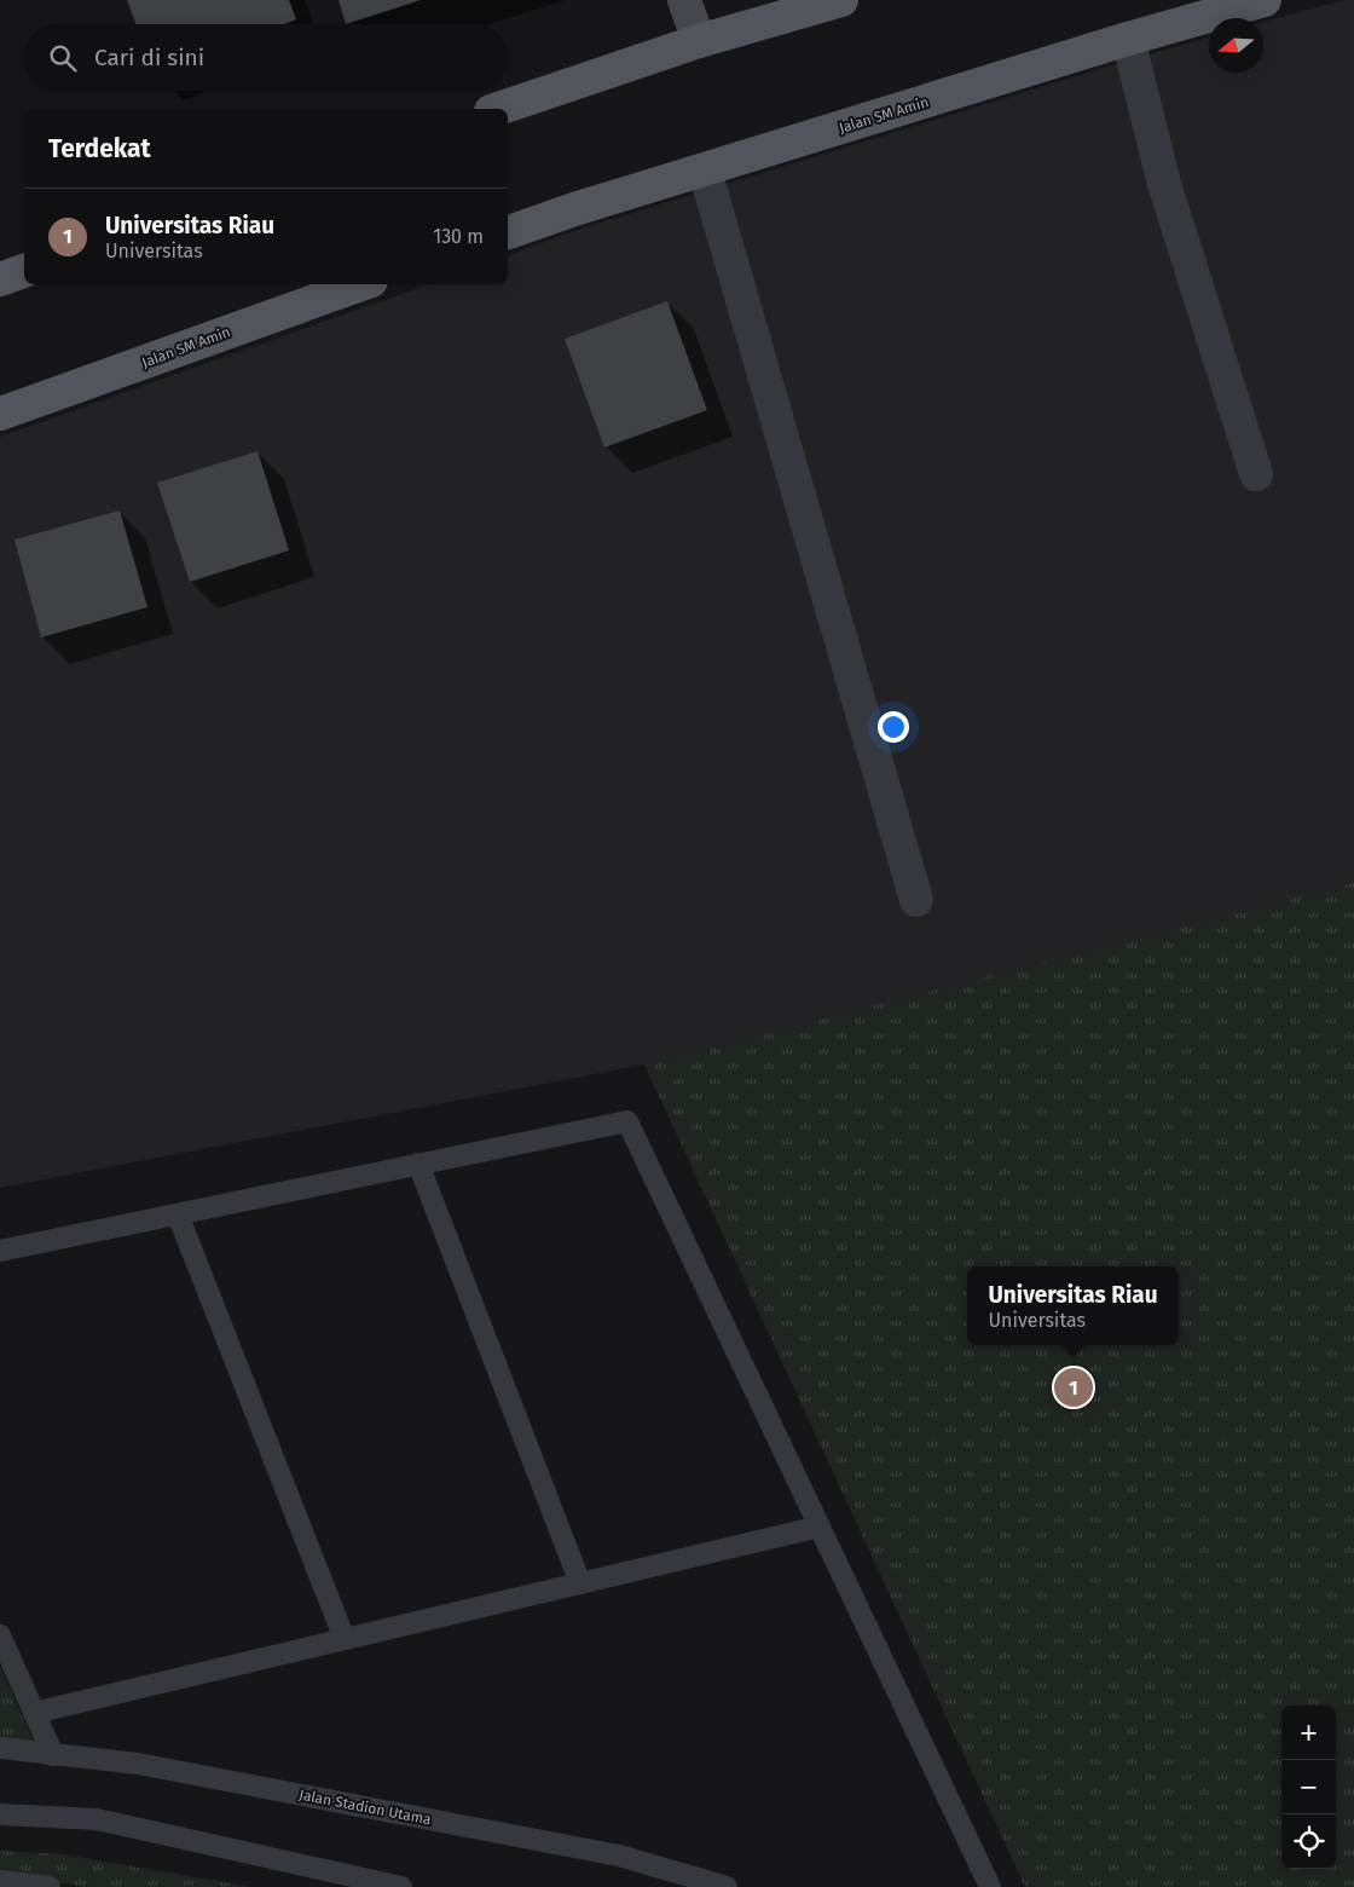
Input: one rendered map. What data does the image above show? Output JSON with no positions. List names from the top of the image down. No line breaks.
{"streets":{"main road":["Jalan SM Amin"],"lane":["Jalan Stadion Utama"]},"north":"left","page":{"search":"Cari di sini","heading":"Terdekat","list":[{"mark":"1","name":"Universitas Riau","note":"Universitas","value":"130 m"}],"popup":["Universitas Riau","Universitas"],"pins":"1","map_buttons":["+","−"]}}
